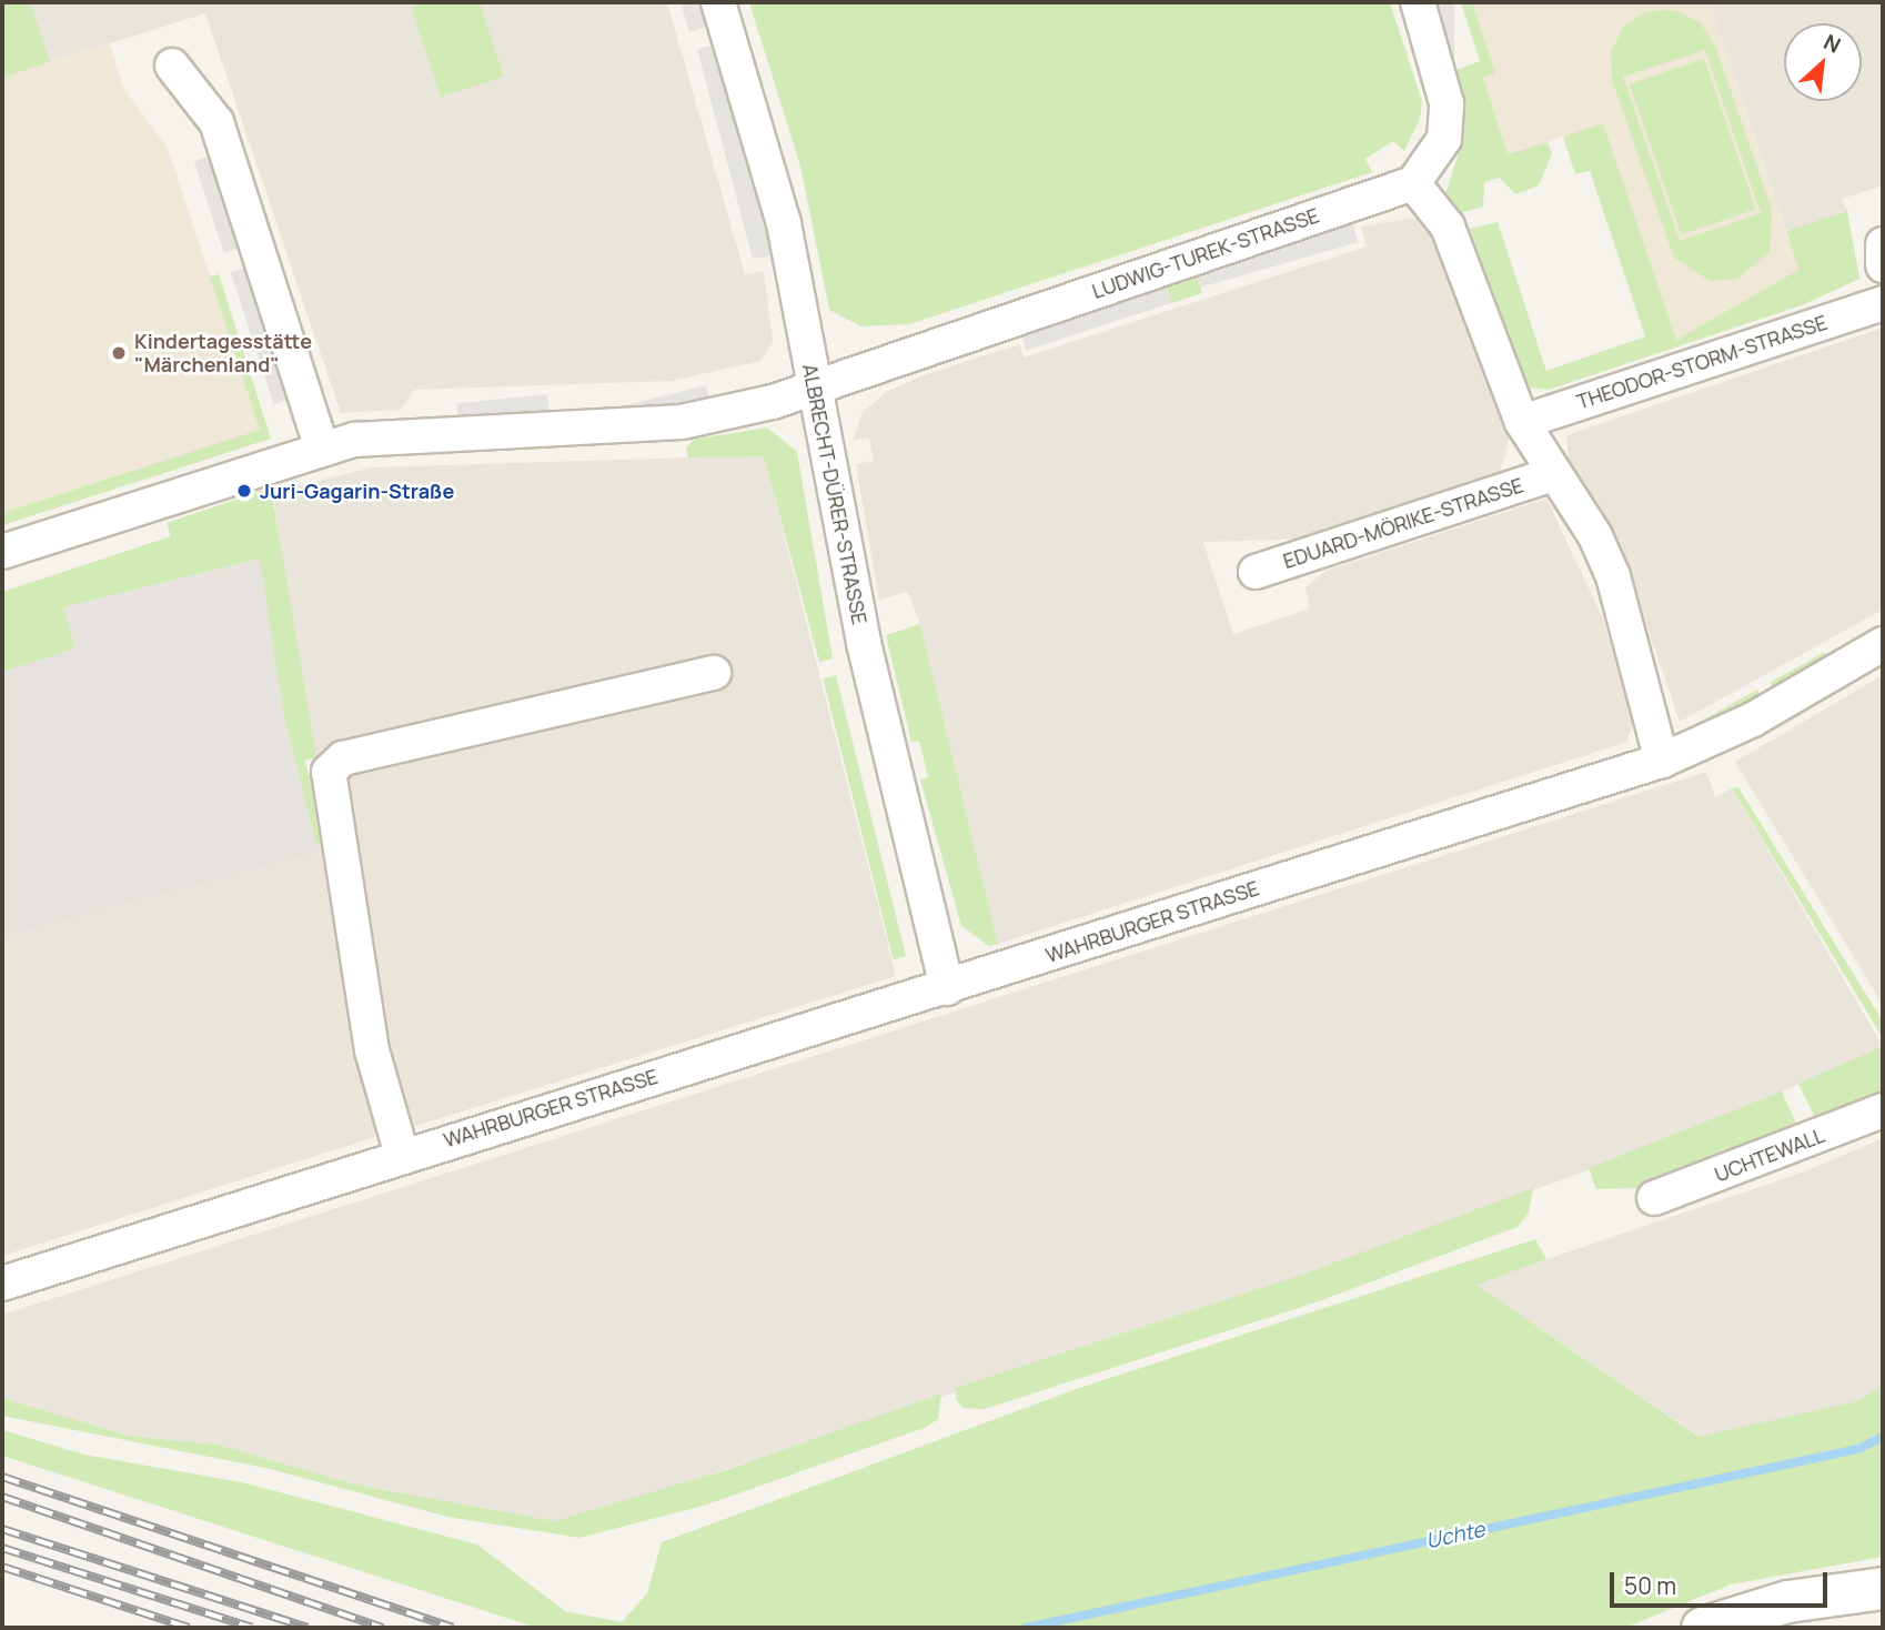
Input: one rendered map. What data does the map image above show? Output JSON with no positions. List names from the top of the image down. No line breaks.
{"streets":{"street":["LUDWIG-TUREK-STRASSE","THEODOR-STORM-STRASSE","ALBRECHT-DÜRER-STRASSE","EDUARD-MÖRIKE-STRASSE","WAHRBURGER STRASSE","UCHTEWALL"]},"crossings":[["LUDWIG-TUREK-STRASSE","ALBRECHT-DÜRER-STRASSE"],["ALBRECHT-DÜRER-STRASSE","WAHRBURGER STRASSE"]],"water":["Uchte"],"places":["Kindertagesstätte \"Märchenland\"","Juri-Gagarin-Straße"],"scale_bar":"50 m","north":"top right"}
